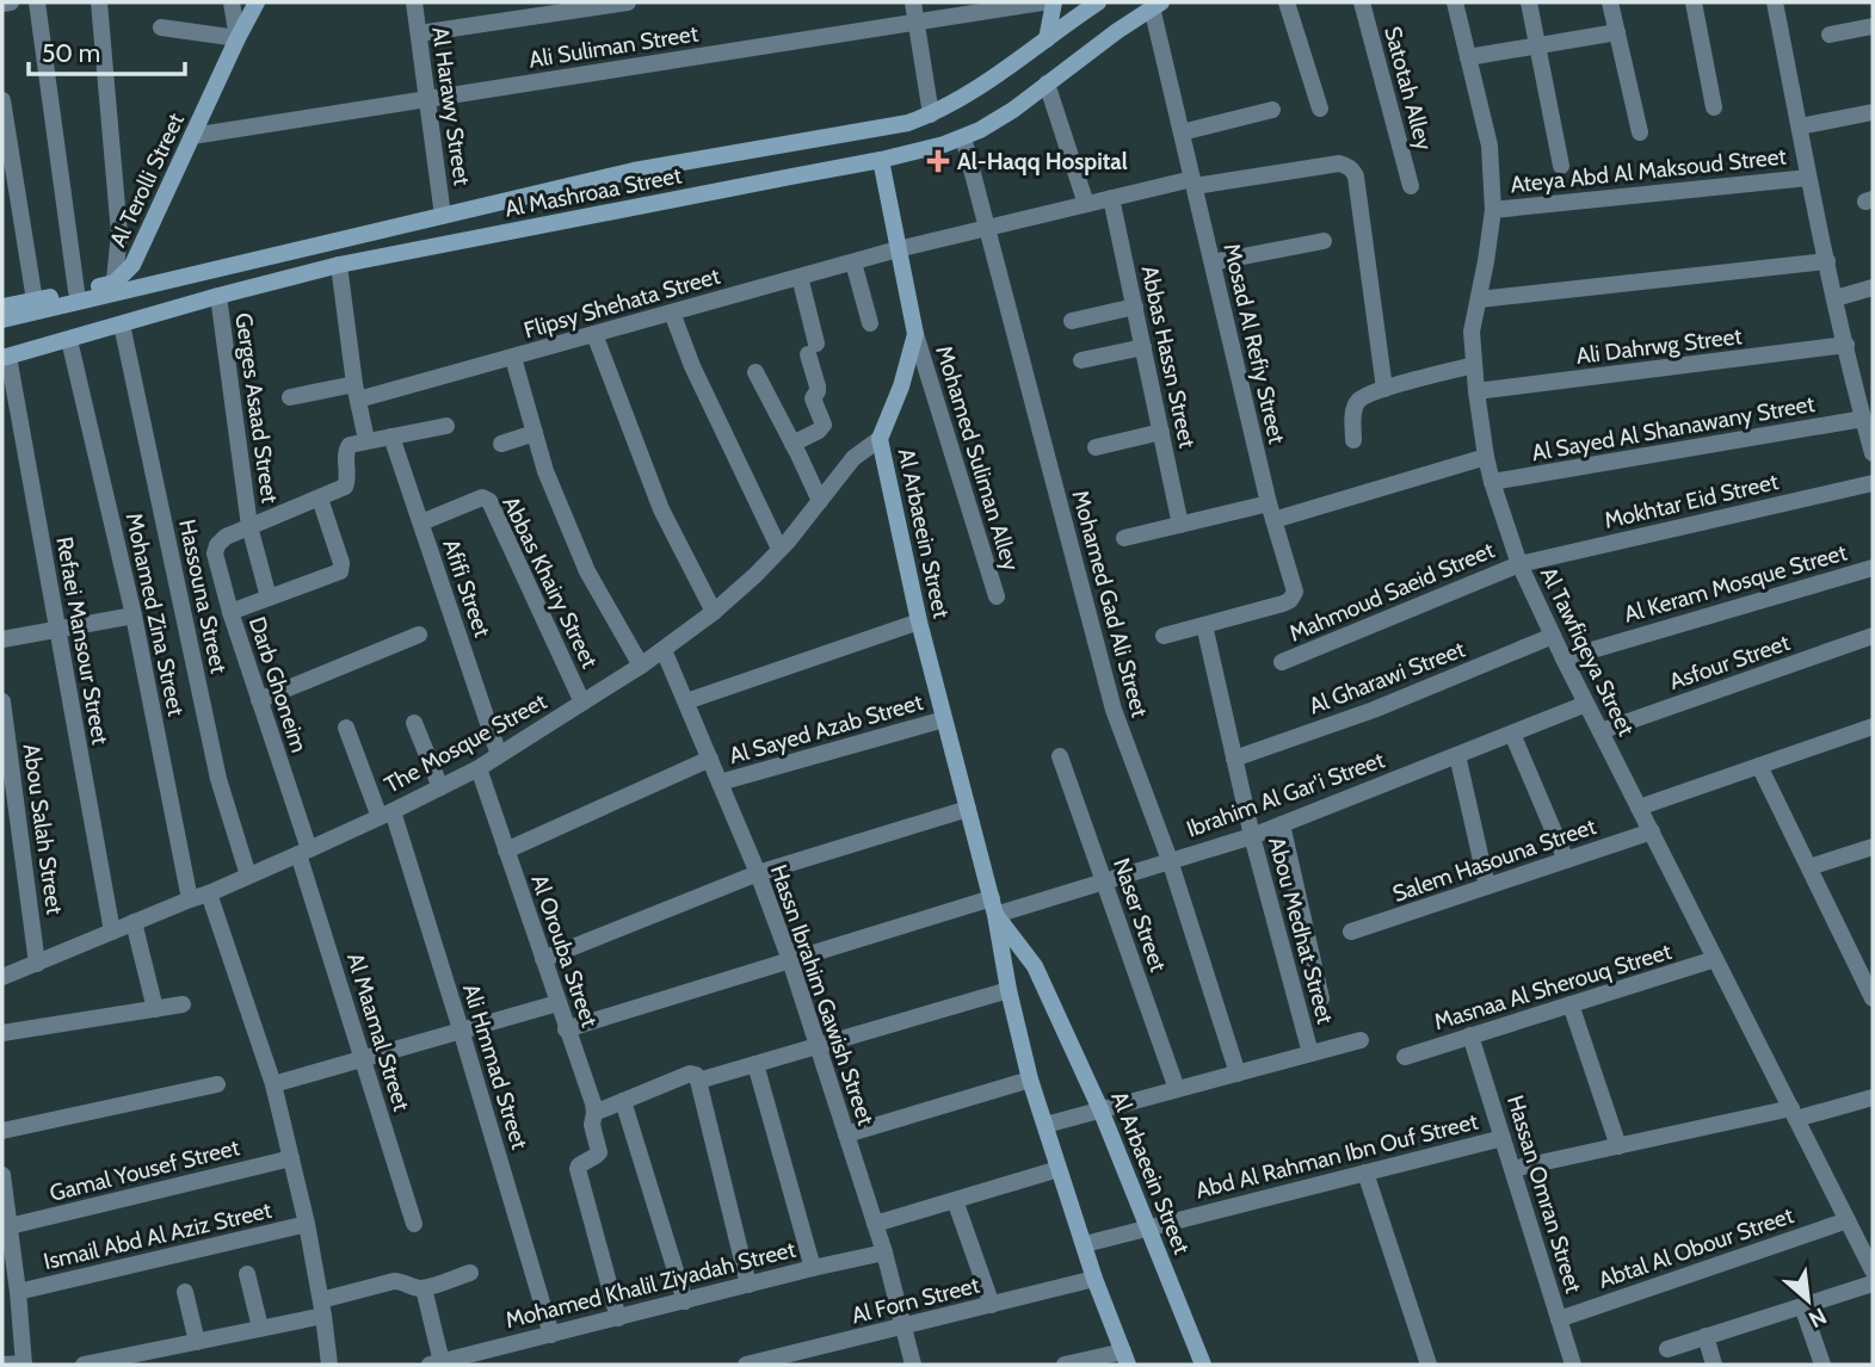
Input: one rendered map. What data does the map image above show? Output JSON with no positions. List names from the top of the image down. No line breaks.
{"streets":{"main road":["Al Terolli Street","Al Mashroaa Street","Al Arbaeein Street"],"street":["Ali Suliman Street","Satotah Alley","Al Harawy Street","Ateya Abd Al Maksoud Street","Flipsy Shehata Street","Mosad Al Refiy Street","Ali Dahrwg Street","Abbas Hassn Street","Gerges Asaad Street","Al Sayed Al Shanawany Street","Mohamed Suliman Alley","Mokhtar Eid Street","Abbas Khairy Street","Al Keram Mosque Street","Afifi Street","Mahmoud Saeid Street","Hassouna Street","Mohamed Gad Ali Street","Mohamed Zina Street","Refaei Mansour Street","Al Tawfiqeya Street","Asfour Street","Al Gharawi Street","Darb Ghoneim","Al Sayed Azab Street","The Mosque Street","Ibrahim Al Gar'i Street","Abou Salah Street","Salem Hasouna Street","Naser Street","Abou Medhat Street","Al Orouba Street","Masnaa Al Sherouq Street","Hassn Ibrahim Gawish Street","Al Maamal Street","Ali Hmmad Street","Abd Al Rahman Ibn Ouf Street","Gamal Yousef Street","Hassan Omran Street","Ismail Abd Al Aziz Street","Abtal Al Obour Street","Mohamed Khalil Ziyadah Street","Al Forn Street"]},"crossings":[["Ali Suliman Street","Al Harawy Street"],["Ali Suliman Street","Al Terolli Street"],["Al Harawy Street","Al Mashroaa Street"],["Ateya Abd Al Maksoud Street","Al Tawfiqeya Street"],["Al Terolli Street","Al Mashroaa Street"],["Al Mashroaa Street","Mosad Al Refiy Street"],["Al Mashroaa Street","Gerges Asaad Street"],["Al Mashroaa Street","Al Arbaeein Street"],["Al Mashroaa Street","Hassouna Street"],["Al Mashroaa Street","Mohamed Gad Ali Street"],["Al Mashroaa Street","Mohamed Zina Street"],["Al Mashroaa Street","Refaei Mansour Street"],["Flipsy Shehata Street","Mosad Al Refiy Street"],["Flipsy Shehata Street","Abbas Hassn Street"],["Flipsy Shehata Street","Al Arbaeein Street"],["Flipsy Shehata Street","Mohamed Gad Ali Street"],["Mosad Al Refiy Street","Abou Medhat Street"],["Ali Dahrwg Street","Al Tawfiqeya Street"],["Gerges Asaad Street","Darb Ghoneim"],["Al Sayed Al Shanawany Street","Al Tawfiqeya Street"],["Mohamed Suliman Alley","Al Arbaeein Street"],["Mokhtar Eid Street","Mahmoud Saeid Street"],["Mokhtar Eid Street","Al Tawfiqeya Street"],["Al Arbaeein Street","Al Sayed Azab Street"],["Al Arbaeein Street","The Mosque Street"],["Al Arbaeein Street","Ibrahim Al Gar'i Street"],["Al Arbaeein Street","Abd Al Rahman Ibn Ouf Street"],["Al Arbaeein Street","Al Forn Street"],["Abbas Khairy Street","Afifi Street"],["Abbas Khairy Street","The Mosque Street"],["Al Keram Mosque Street","Al Tawfiqeya Street"],["Afifi Street","The Mosque Street"],["Mahmoud Saeid Street","Al Tawfiqeya Street"],["Hassouna Street","The Mosque Street"],["Mohamed Gad Ali Street","Ibrahim Al Gar'i Street"],["Mohamed Zina Street","The Mosque Street"],["Refaei Mansour Street","The Mosque Street"],["Al Tawfiqeya Street","Asfour Street"],["Al Tawfiqeya Street","Al Gharawi Street"],["Al Tawfiqeya Street","Ibrahim Al Gar'i Street"],["Al Tawfiqeya Street","Salem Hasouna Street"],["Al Tawfiqeya Street","Masnaa Al Sherouq Street"],["Al Tawfiqeya Street","Abtal Al Obour Street"],["Al Gharawi Street","Abou Medhat Street"],["Darb Ghoneim","The Mosque Street"],["Darb Ghoneim","Al Maamal Street"],["Al Sayed Azab Street","Hassn Ibrahim Gawish Street"],["The Mosque Street","Abou Salah Street"],["The Mosque Street","Al Orouba Street"],["The Mosque Street","Hassn Ibrahim Gawish Street"],["The Mosque Street","Al Maamal Street"],["The Mosque Street","Ali Hmmad Street"],["Ibrahim Al Gar'i Street","Naser Street"],["Ibrahim Al Gar'i Street","Abou Medhat Street"],["Ibrahim Al Gar'i Street","Al Orouba Street"],["Ibrahim Al Gar'i Street","Hassn Ibrahim Gawish Street"],["Al Orouba Street","Mohamed Khalil Ziyadah Street"],["Masnaa Al Sherouq Street","Hassan Omran Street"],["Hassn Ibrahim Gawish Street","Mohamed Khalil Ziyadah Street"],["Hassn Ibrahim Gawish Street","Al Forn Street"],["Ali Hmmad Street","Mohamed Khalil Ziyadah Street"],["Abd Al Rahman Ibn Ouf Street","Hassan Omran Street"],["Hassan Omran Street","Abtal Al Obour Street"]],"places":{"health":["Al-Haqq Hospital"]},"scale_bar":"50 m","north":"bottom right"}
